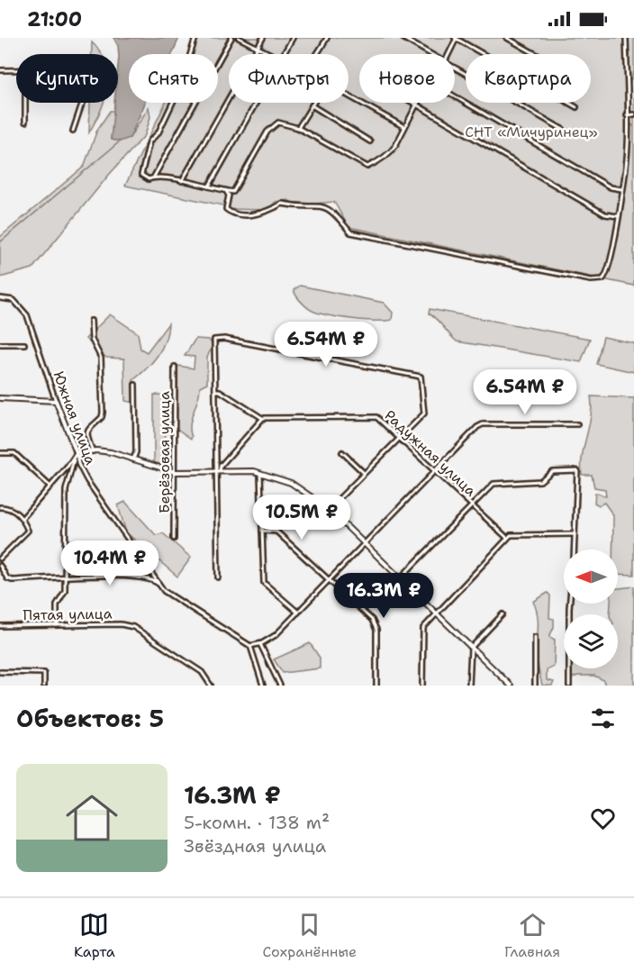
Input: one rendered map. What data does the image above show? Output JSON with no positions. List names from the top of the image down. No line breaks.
{"streets":{"street":["Южная улица","Берёзовая улица","Радужная улица","Пятая улица"]},"parks":["СНТ «Мичуринец»"],"north":"left","page":{"status":"21:00","chip":["Купить","Снять","Фильтры","Новое","Квартира"],"price":["6.54M ₽","6.54M ₽","10.5M ₽","10.4M ₽","16.3M ₽"],"heading":"Объектов: 5","list":[{"name":"16.3M ₽","note":"5-комн. · 138 m² · Звёздная улица"}],"tabs":["Карта","Сохранённые","Главная"]}}
